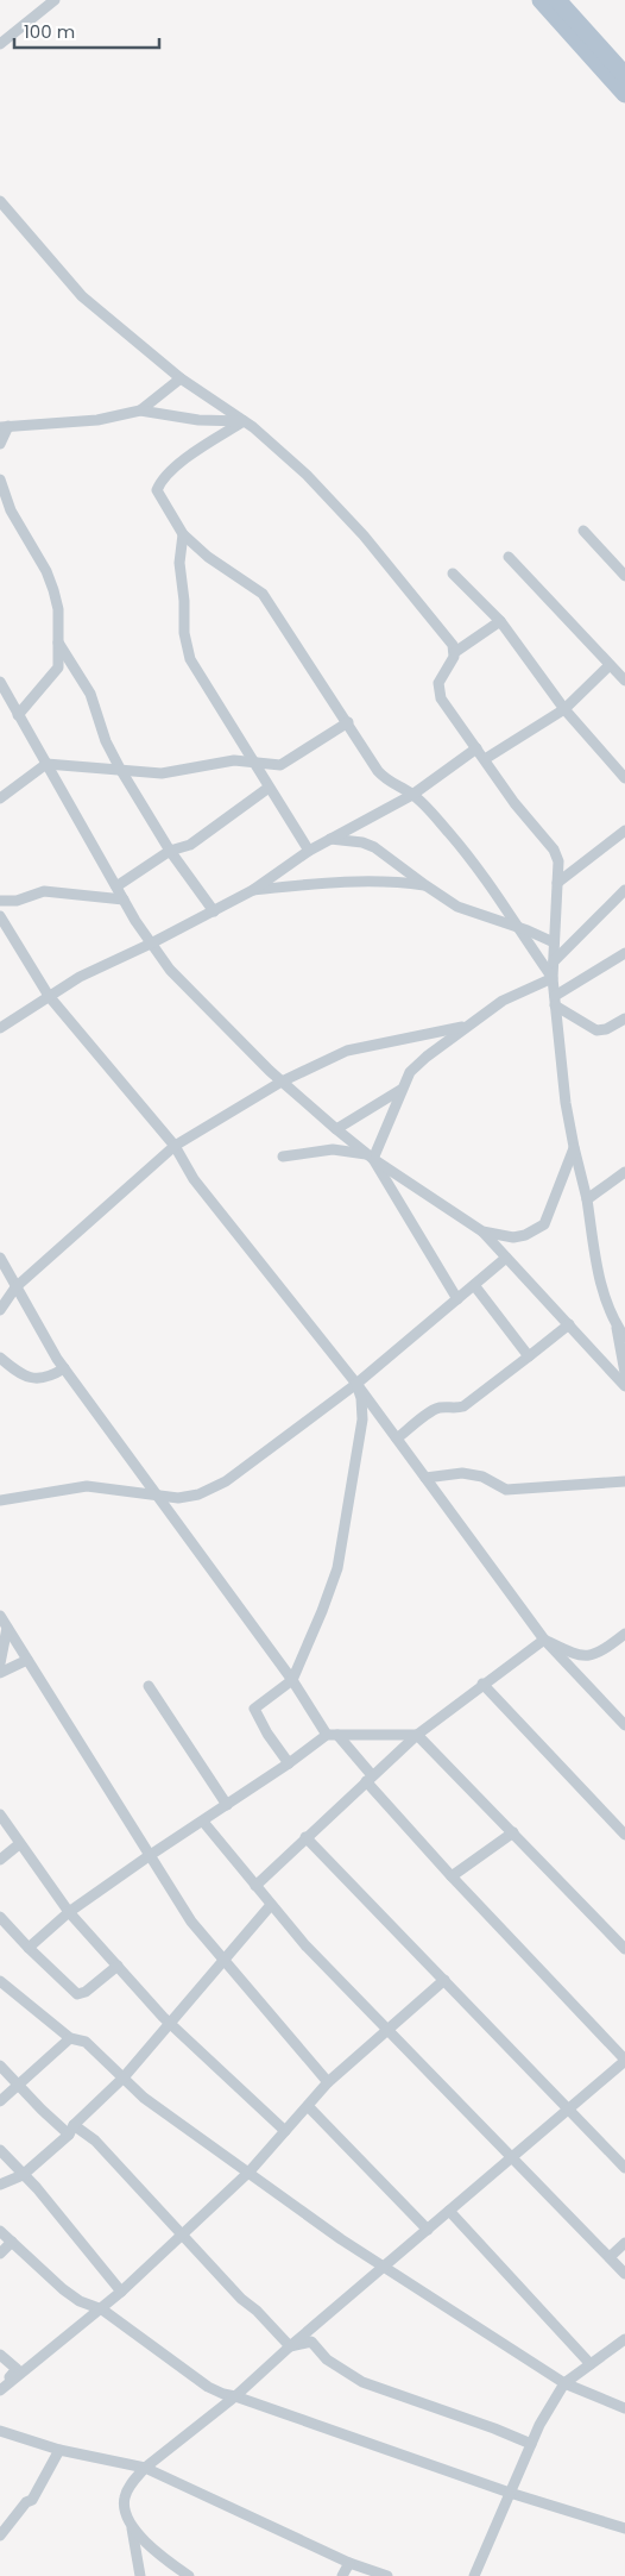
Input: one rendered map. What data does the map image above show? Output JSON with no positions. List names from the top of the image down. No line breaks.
{"scale_bar":"100 m"}
